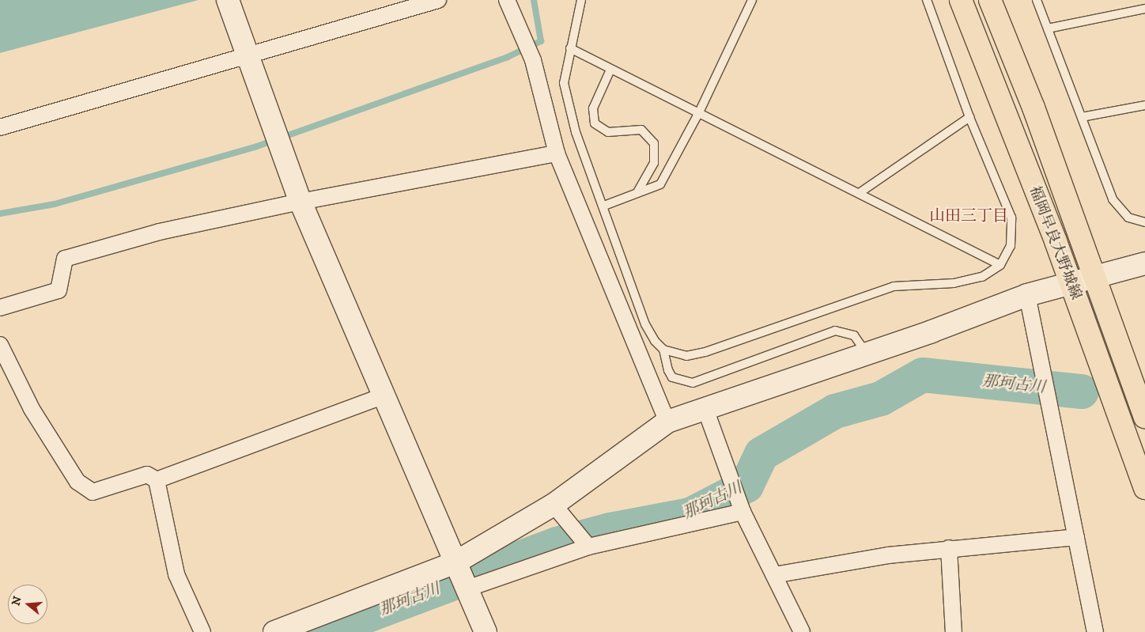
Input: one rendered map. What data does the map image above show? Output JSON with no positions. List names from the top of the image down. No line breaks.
{"streets":{"main road":["福岡早良大野城線"]},"districts":["山田三丁目"],"water":["那珂古川"],"north":"left"}
